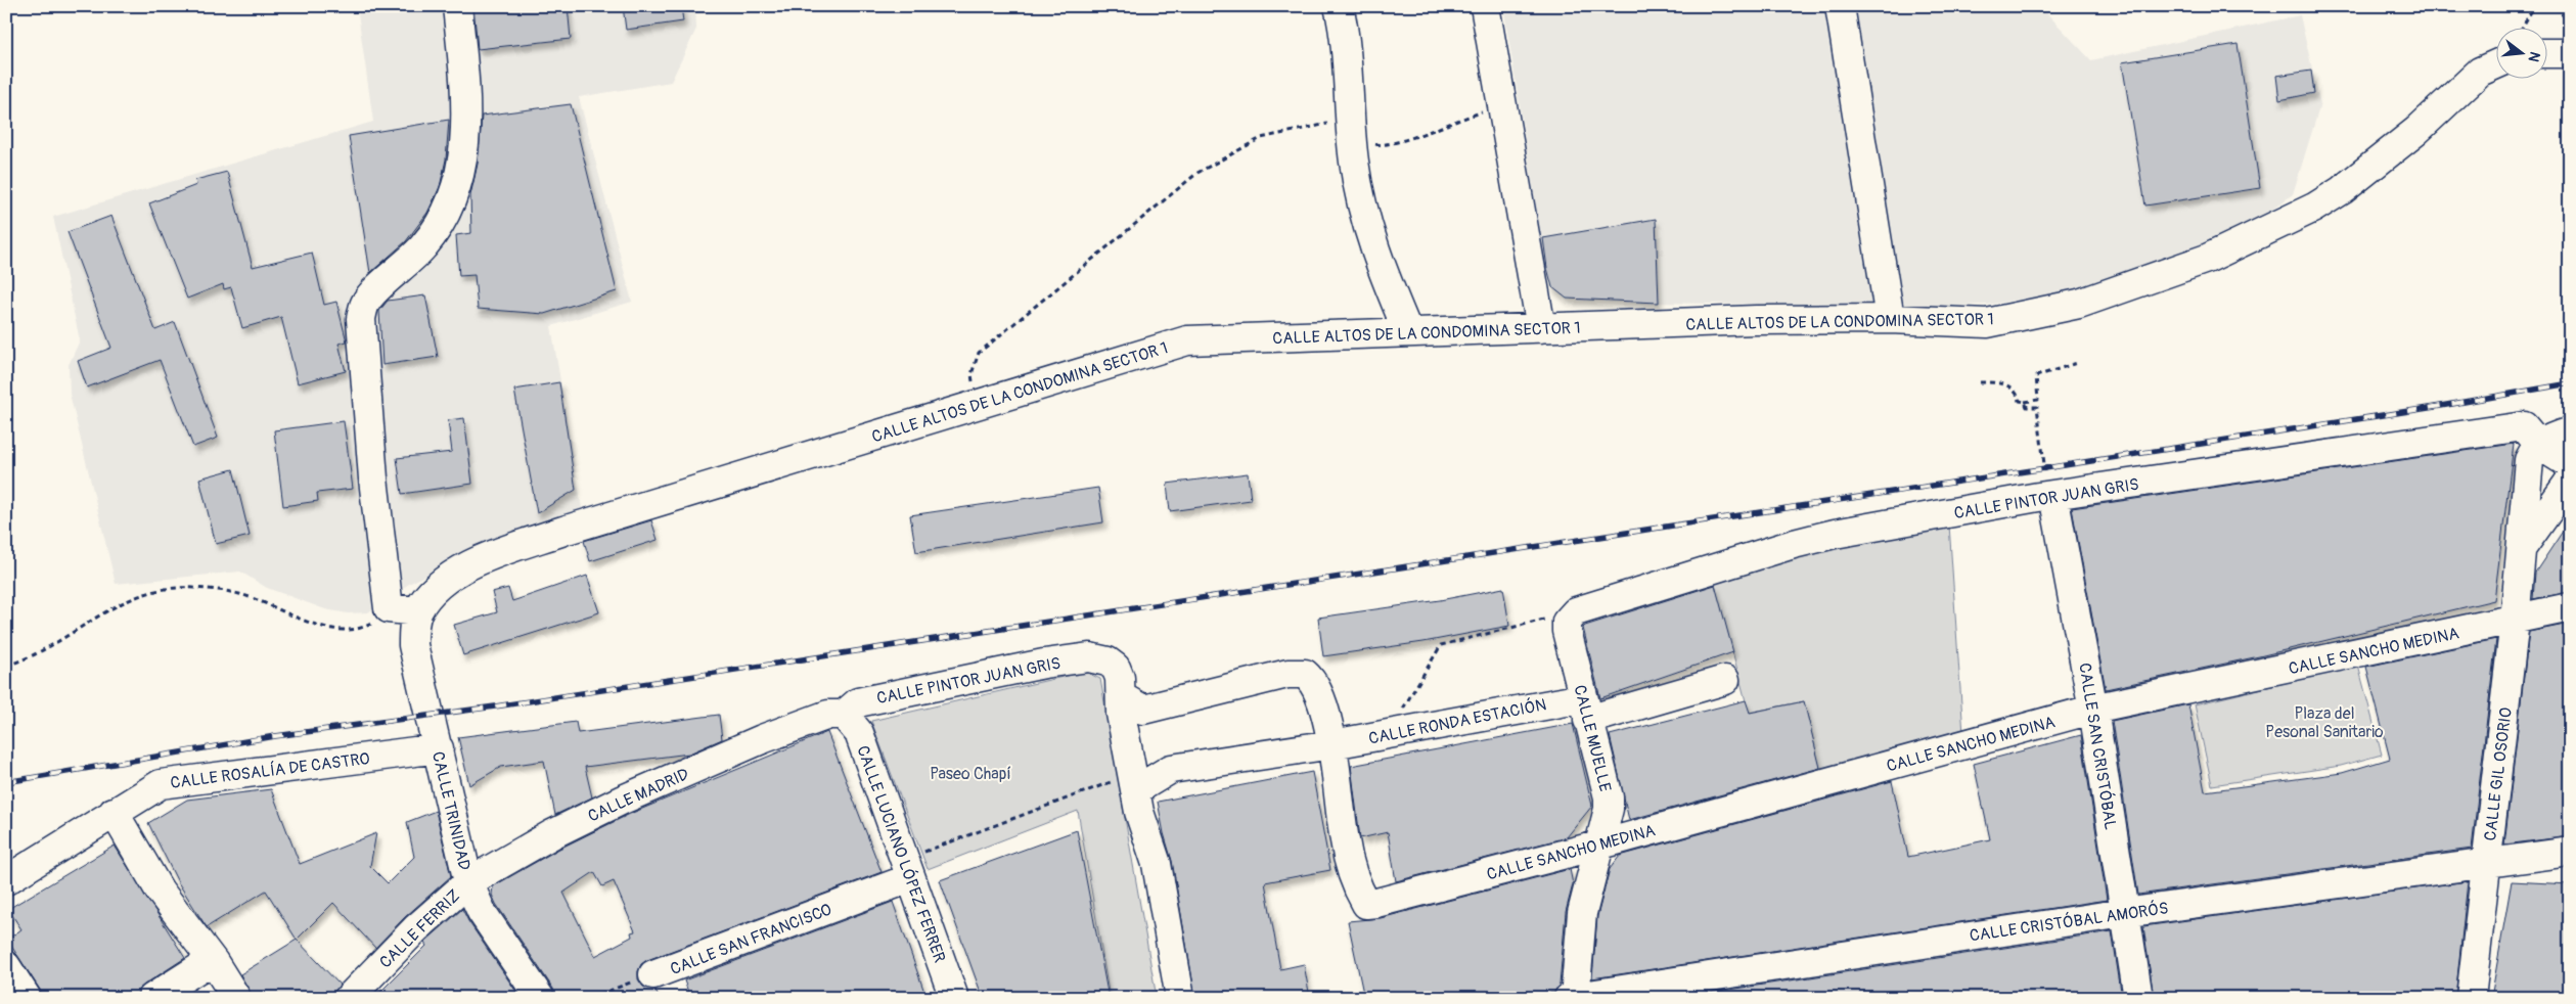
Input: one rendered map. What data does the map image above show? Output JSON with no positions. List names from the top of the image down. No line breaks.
{"streets":{"street":["CALLE ALTOS DE LA CONDOMINA SECTOR 1","CALLE PINTOR JUAN GRIS","CALLE SANCHO MEDINA","CALLE RONDA ESTACIÓN","CALLE MUELLE","CALLE SAN CRISTÓBAL","CALLE ROSALÍA DE CASTRO","CALLE GIL OSORIO","CALLE MADRID","CALLE TRINIDAD","CALLE LUCIANO LÓPEZ FERRER","CALLE CRISTÓBAL AMORÓS","CALLE FERRIZ","CALLE SAN FRANCISCO"]},"crossings":[["CALLE ALTOS DE LA CONDOMINA SECTOR 1","CALLE TRINIDAD"],["CALLE PINTOR JUAN GRIS","CALLE MUELLE"],["CALLE PINTOR JUAN GRIS","CALLE SAN CRISTÓBAL"],["CALLE PINTOR JUAN GRIS","CALLE GIL OSORIO"],["CALLE PINTOR JUAN GRIS","CALLE MADRID"],["CALLE PINTOR JUAN GRIS","CALLE LUCIANO LÓPEZ FERRER"],["CALLE SANCHO MEDINA","CALLE RONDA ESTACIÓN"],["CALLE SANCHO MEDINA","CALLE MUELLE"],["CALLE SANCHO MEDINA","CALLE SAN CRISTÓBAL"],["CALLE SANCHO MEDINA","CALLE GIL OSORIO"],["CALLE RONDA ESTACIÓN","CALLE MUELLE"],["CALLE MUELLE","CALLE CRISTÓBAL AMORÓS"],["CALLE SAN CRISTÓBAL","CALLE CRISTÓBAL AMORÓS"],["CALLE ROSALÍA DE CASTRO","CALLE TRINIDAD"],["CALLE GIL OSORIO","CALLE CRISTÓBAL AMORÓS"],["CALLE MADRID","CALLE TRINIDAD"],["CALLE MADRID","CALLE FERRIZ"],["CALLE TRINIDAD","CALLE FERRIZ"],["CALLE LUCIANO LÓPEZ FERRER","CALLE SAN FRANCISCO"]],"parks":["Plaza del Pesonal Sanitario","Paseo Chapí"],"north":"right"}
